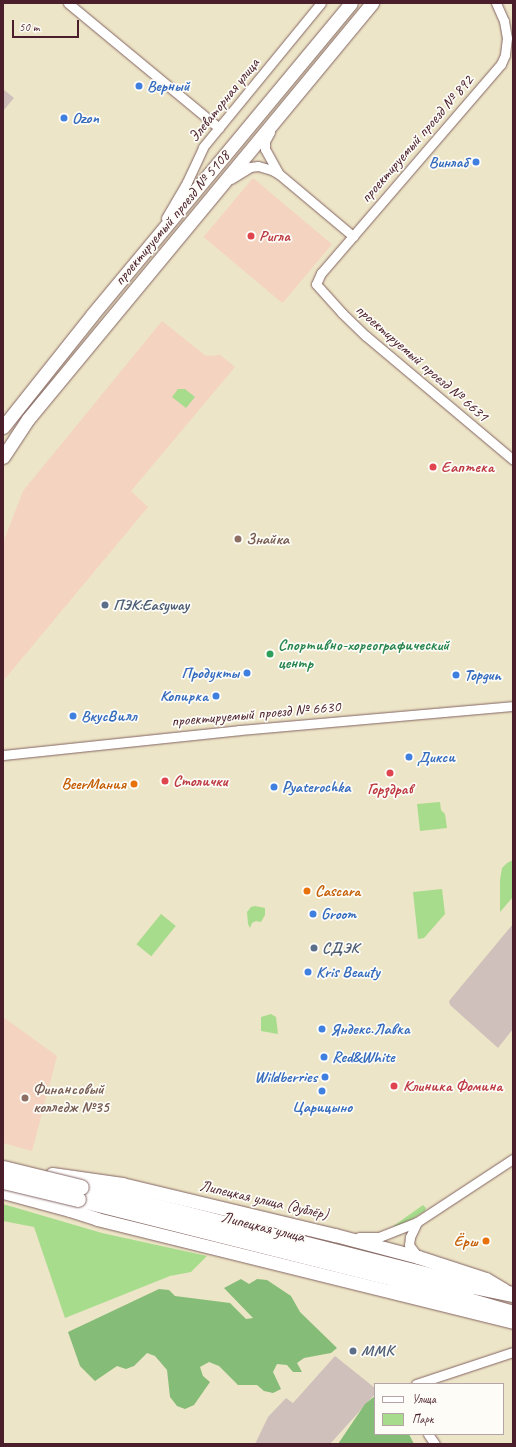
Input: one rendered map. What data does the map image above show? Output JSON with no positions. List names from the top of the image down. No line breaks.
{"streets":{"main road":["проектируемый проезд № 5108","Липецкая улица (дублёр)","Липецкая улица"],"street":["Элеваторная улица","проектируемый проезд № 892","проектируемый проезд № 6631","проектируемый проезд № 6630"]},"crossings":[["Элеваторная улица","проектируемый проезд № 5108"],["проектируемый проезд № 892","проектируемый проезд № 6631"],["Липецкая улица (дублёр)","Липецкая улица"]],"places":["Верный","Ozon","Винлаб","Ригла","Еаптека","Знайка","ПЭК:Easyway","Спортивно-хореографический центр","Продукты","Topgun","Копирка","ВкусВилл","Дикси","Горздрав","Столички","BeerМания","Pyaterochka","Cascara","Groom","СДЭК","Kris Beauty","Яндекс.Лавка","Red&White","Wildberries","Клиника Фомина","Царицыно","Финансовый колледж №35","Ёрш","ММК"],"legend":["Улица","Парк"],"scale_bar":"50 m"}
